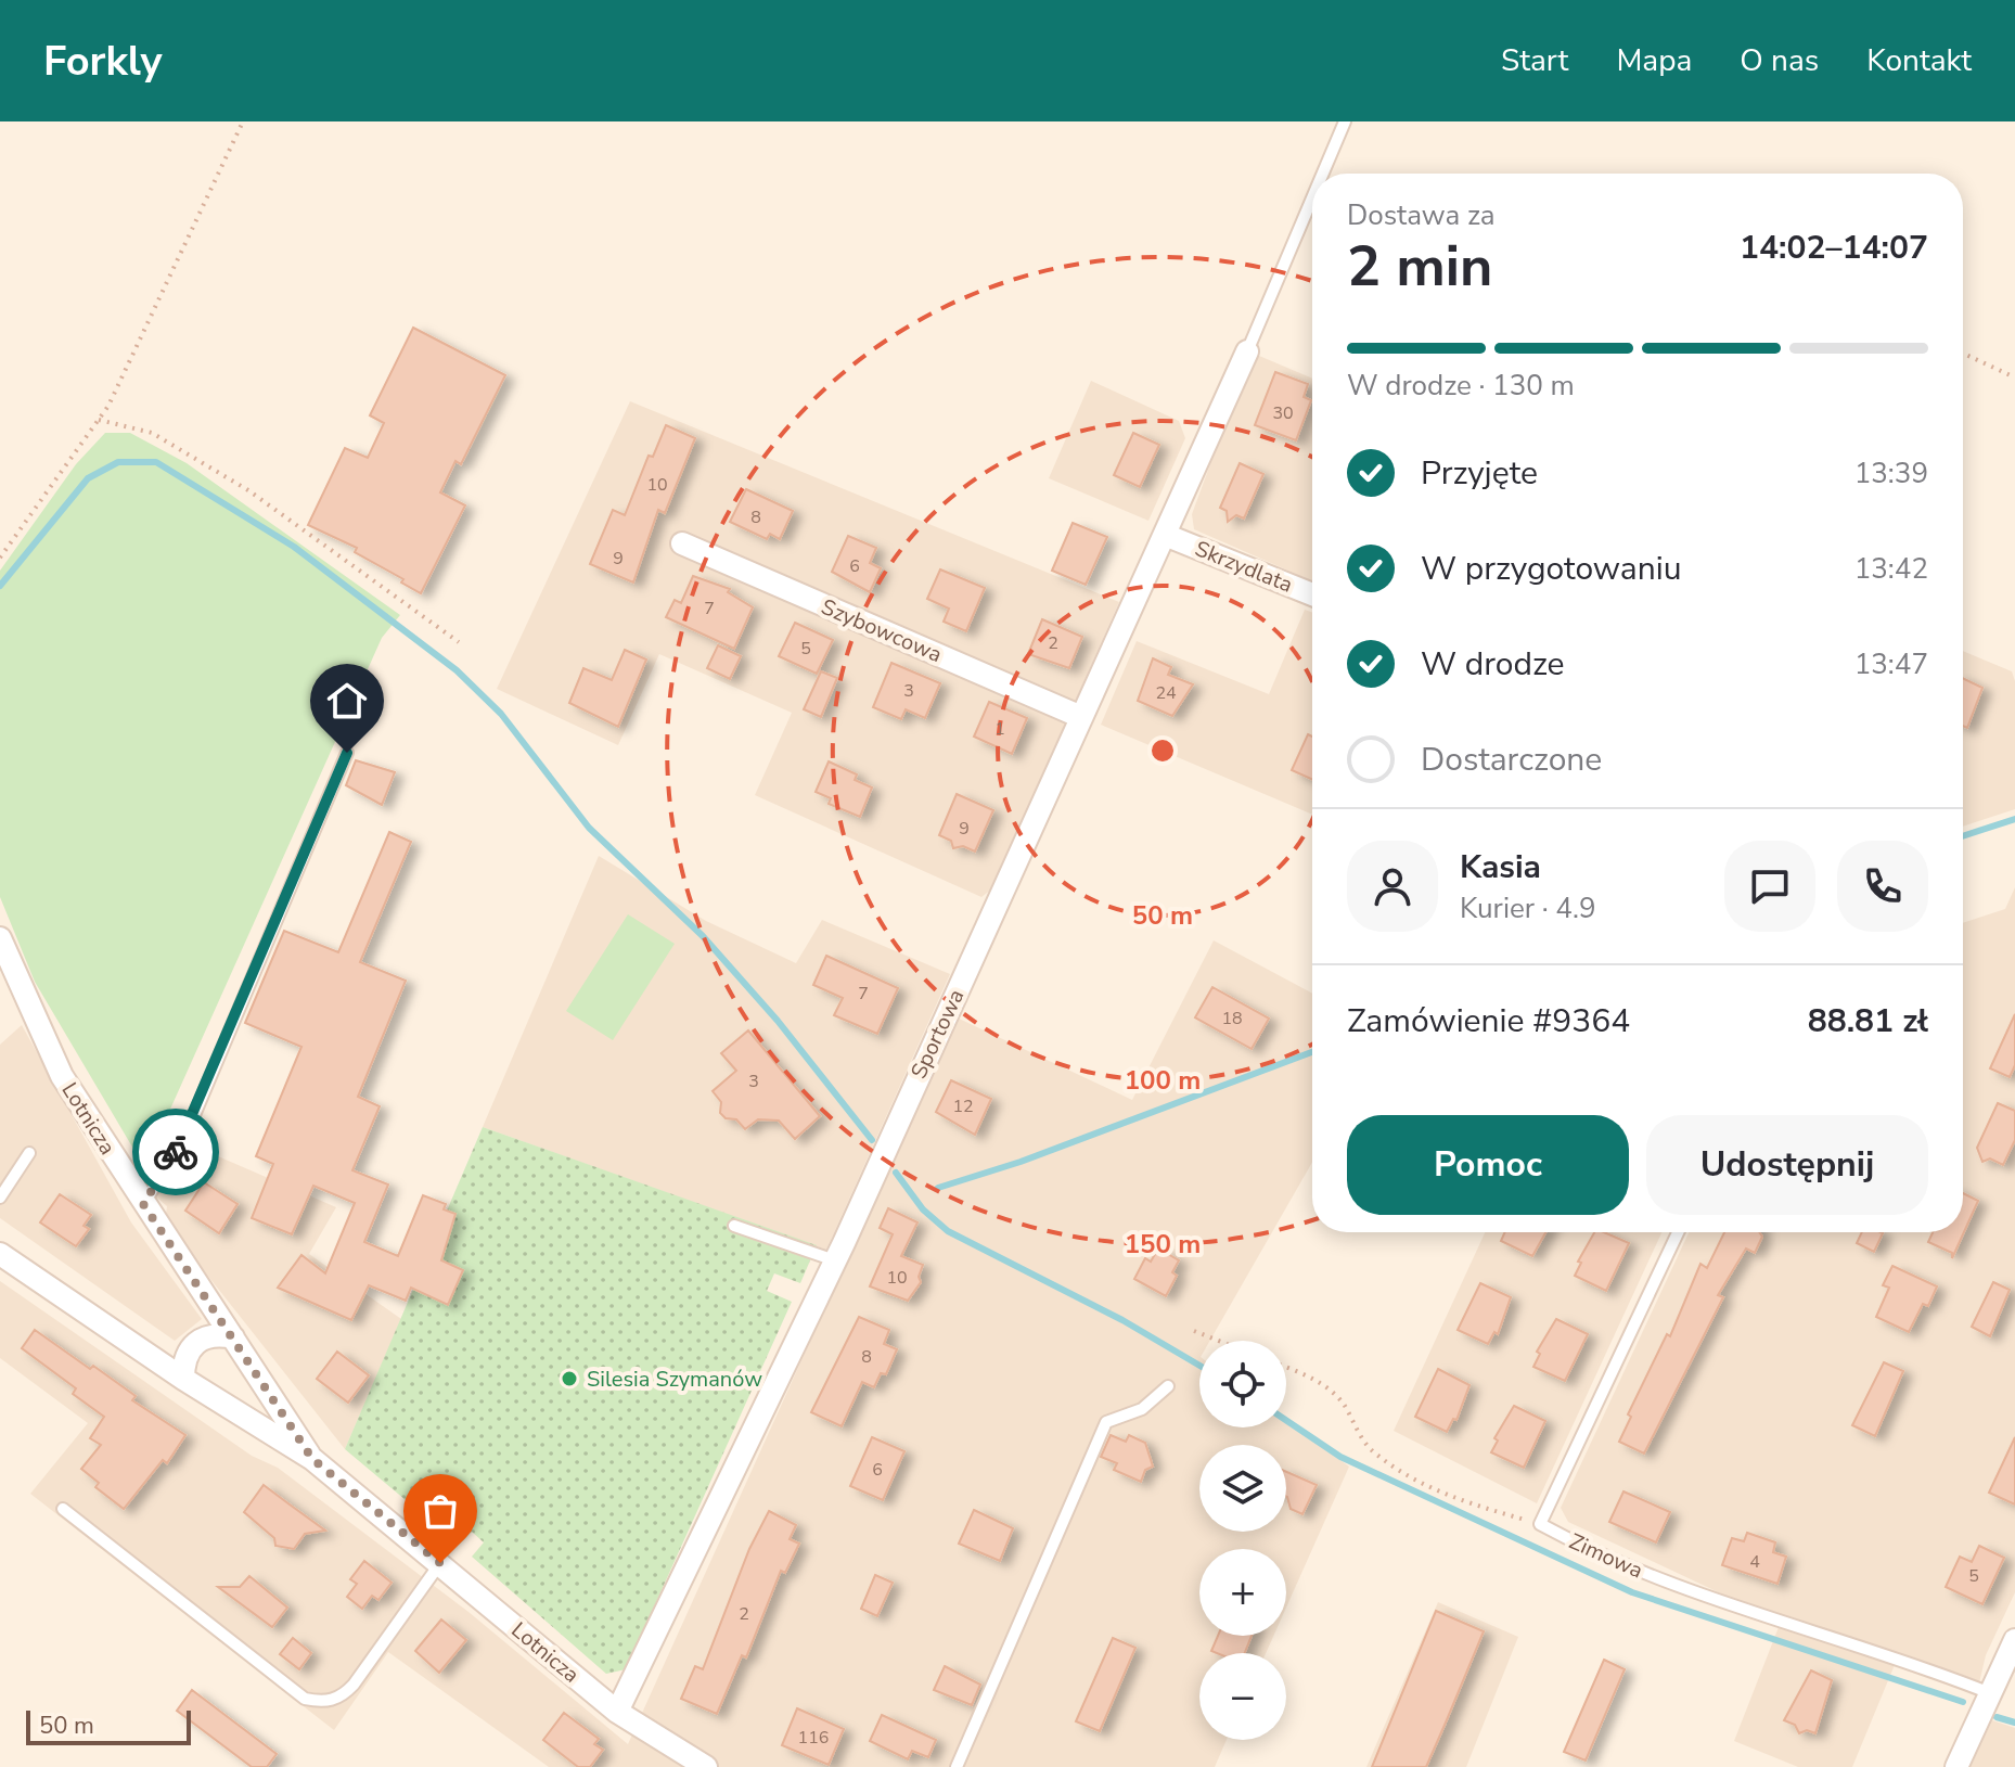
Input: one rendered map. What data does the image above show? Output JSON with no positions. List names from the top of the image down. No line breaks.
{"streets":{"street":["Skrzydlata","Szybowcowa","Sportowa","Lotnicza"],"lane":["Zimowa"]},"crossings":[["Skrzydlata","Sportowa"],["Szybowcowa","Sportowa"],["Sportowa","Lotnicza"]],"places":["Silesia Szymanów"],"house_numbers":["30","10","8","9","6","7","2","5","3","24","1","9","7","18","3","12","10","8","6","4","5","2","116"],"scale_bar":"50 m","page":{"header":"Forkly","nav":["Start","Mapa","O nas","Kontakt"],"heading":["2 min","Dostawa za","14:02–14:07"],"panel":["Kasia","Kurier · 4.9","Zamówienie #9364","88.81 zł"],"bar":"W drodze · 130 m","list":[["Przyjęte","13:39"],["W przygotowaniu","13:42"],["W drodze","13:47"],"Dostarczone"],"buttons":["Pomoc","Udostępnij"],"map_buttons":["+","−"],"scale":"50 m"},"rings":["50 m","100 m","150 m"]}
